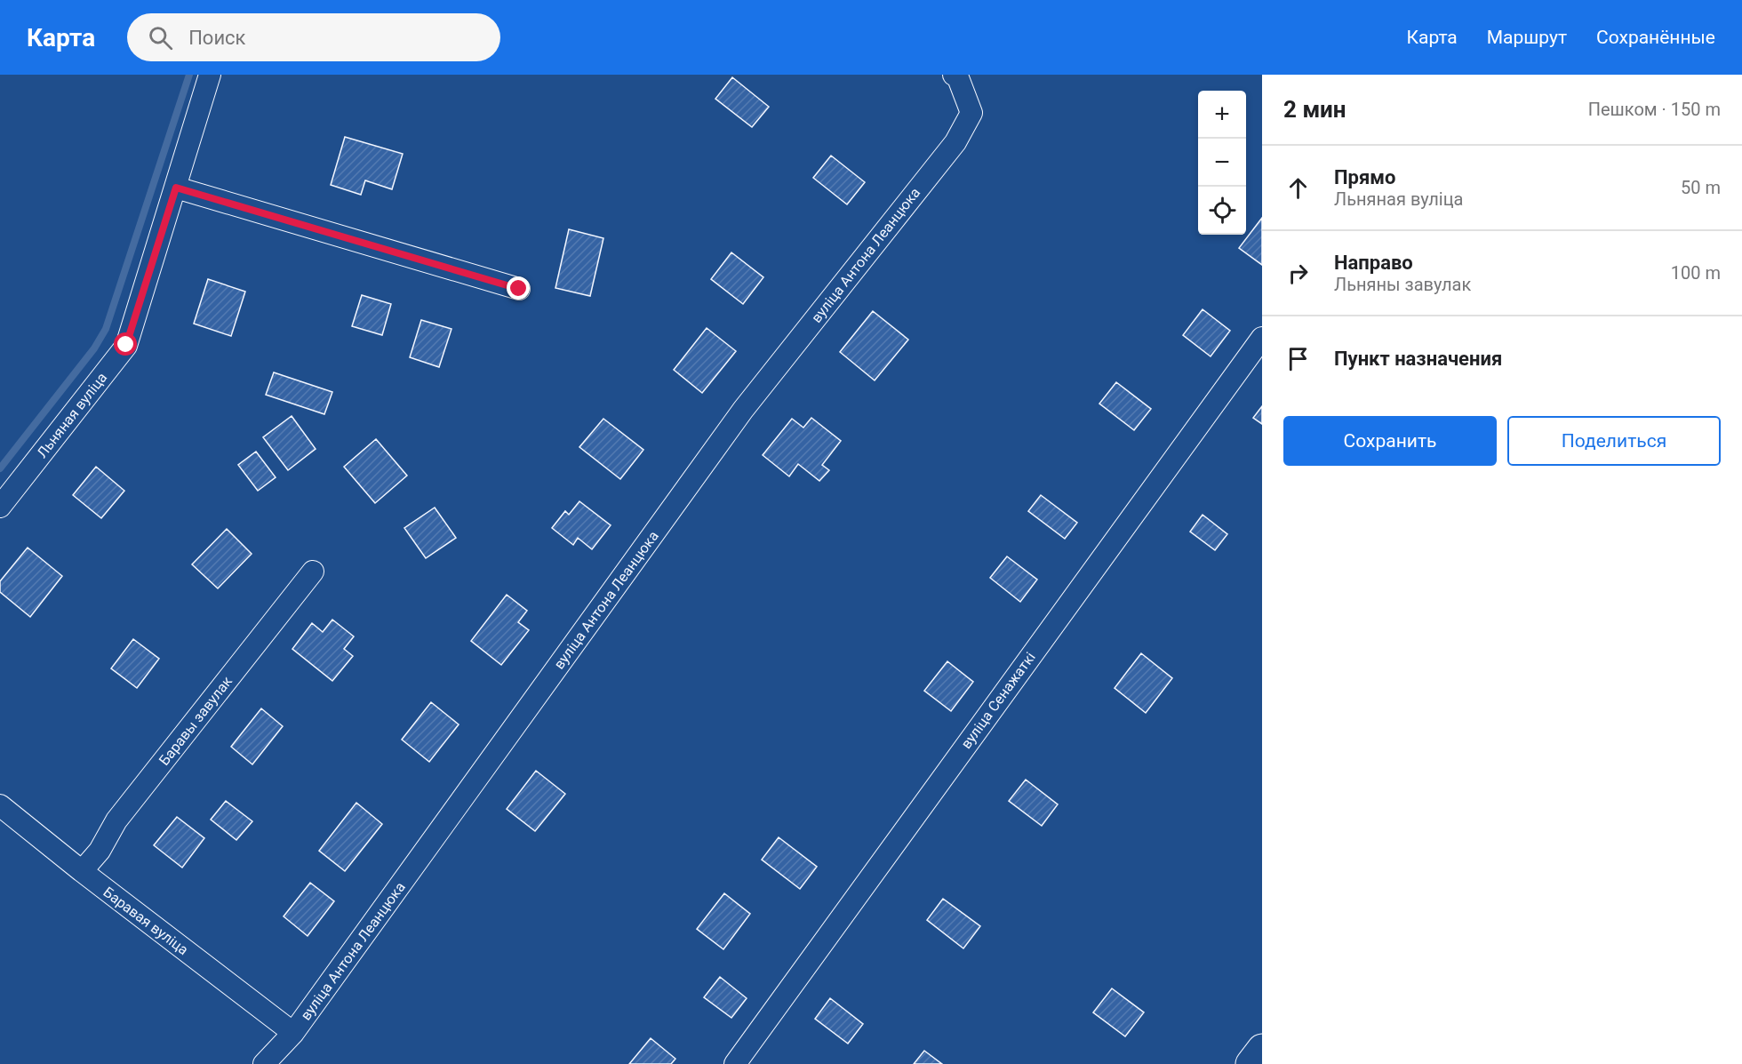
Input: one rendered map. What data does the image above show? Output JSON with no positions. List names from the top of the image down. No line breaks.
{"streets":{"street":["вуліца Антона Леанцюка","Льняная вуліца","вуліца Сенажаткі","Баравы завулак","Баравая вуліца"]},"crossings":[["вуліца Антона Леанцюка","Баравая вуліца"],["Баравы завулак","Баравая вуліца"]],"page":{"header":"Карта","search":"Поиск","nav":["Карта","Маршрут","Сохранённые"],"heading":["2 мин","Пешком · 150 m"],"map_buttons":["+","−"],"list":[["Прямо","Льняная вуліца","50 m"],["Направо","Льняны завулак","100 m"],"Пункт назначения"],"buttons":["Сохранить","Поделиться"]}}
